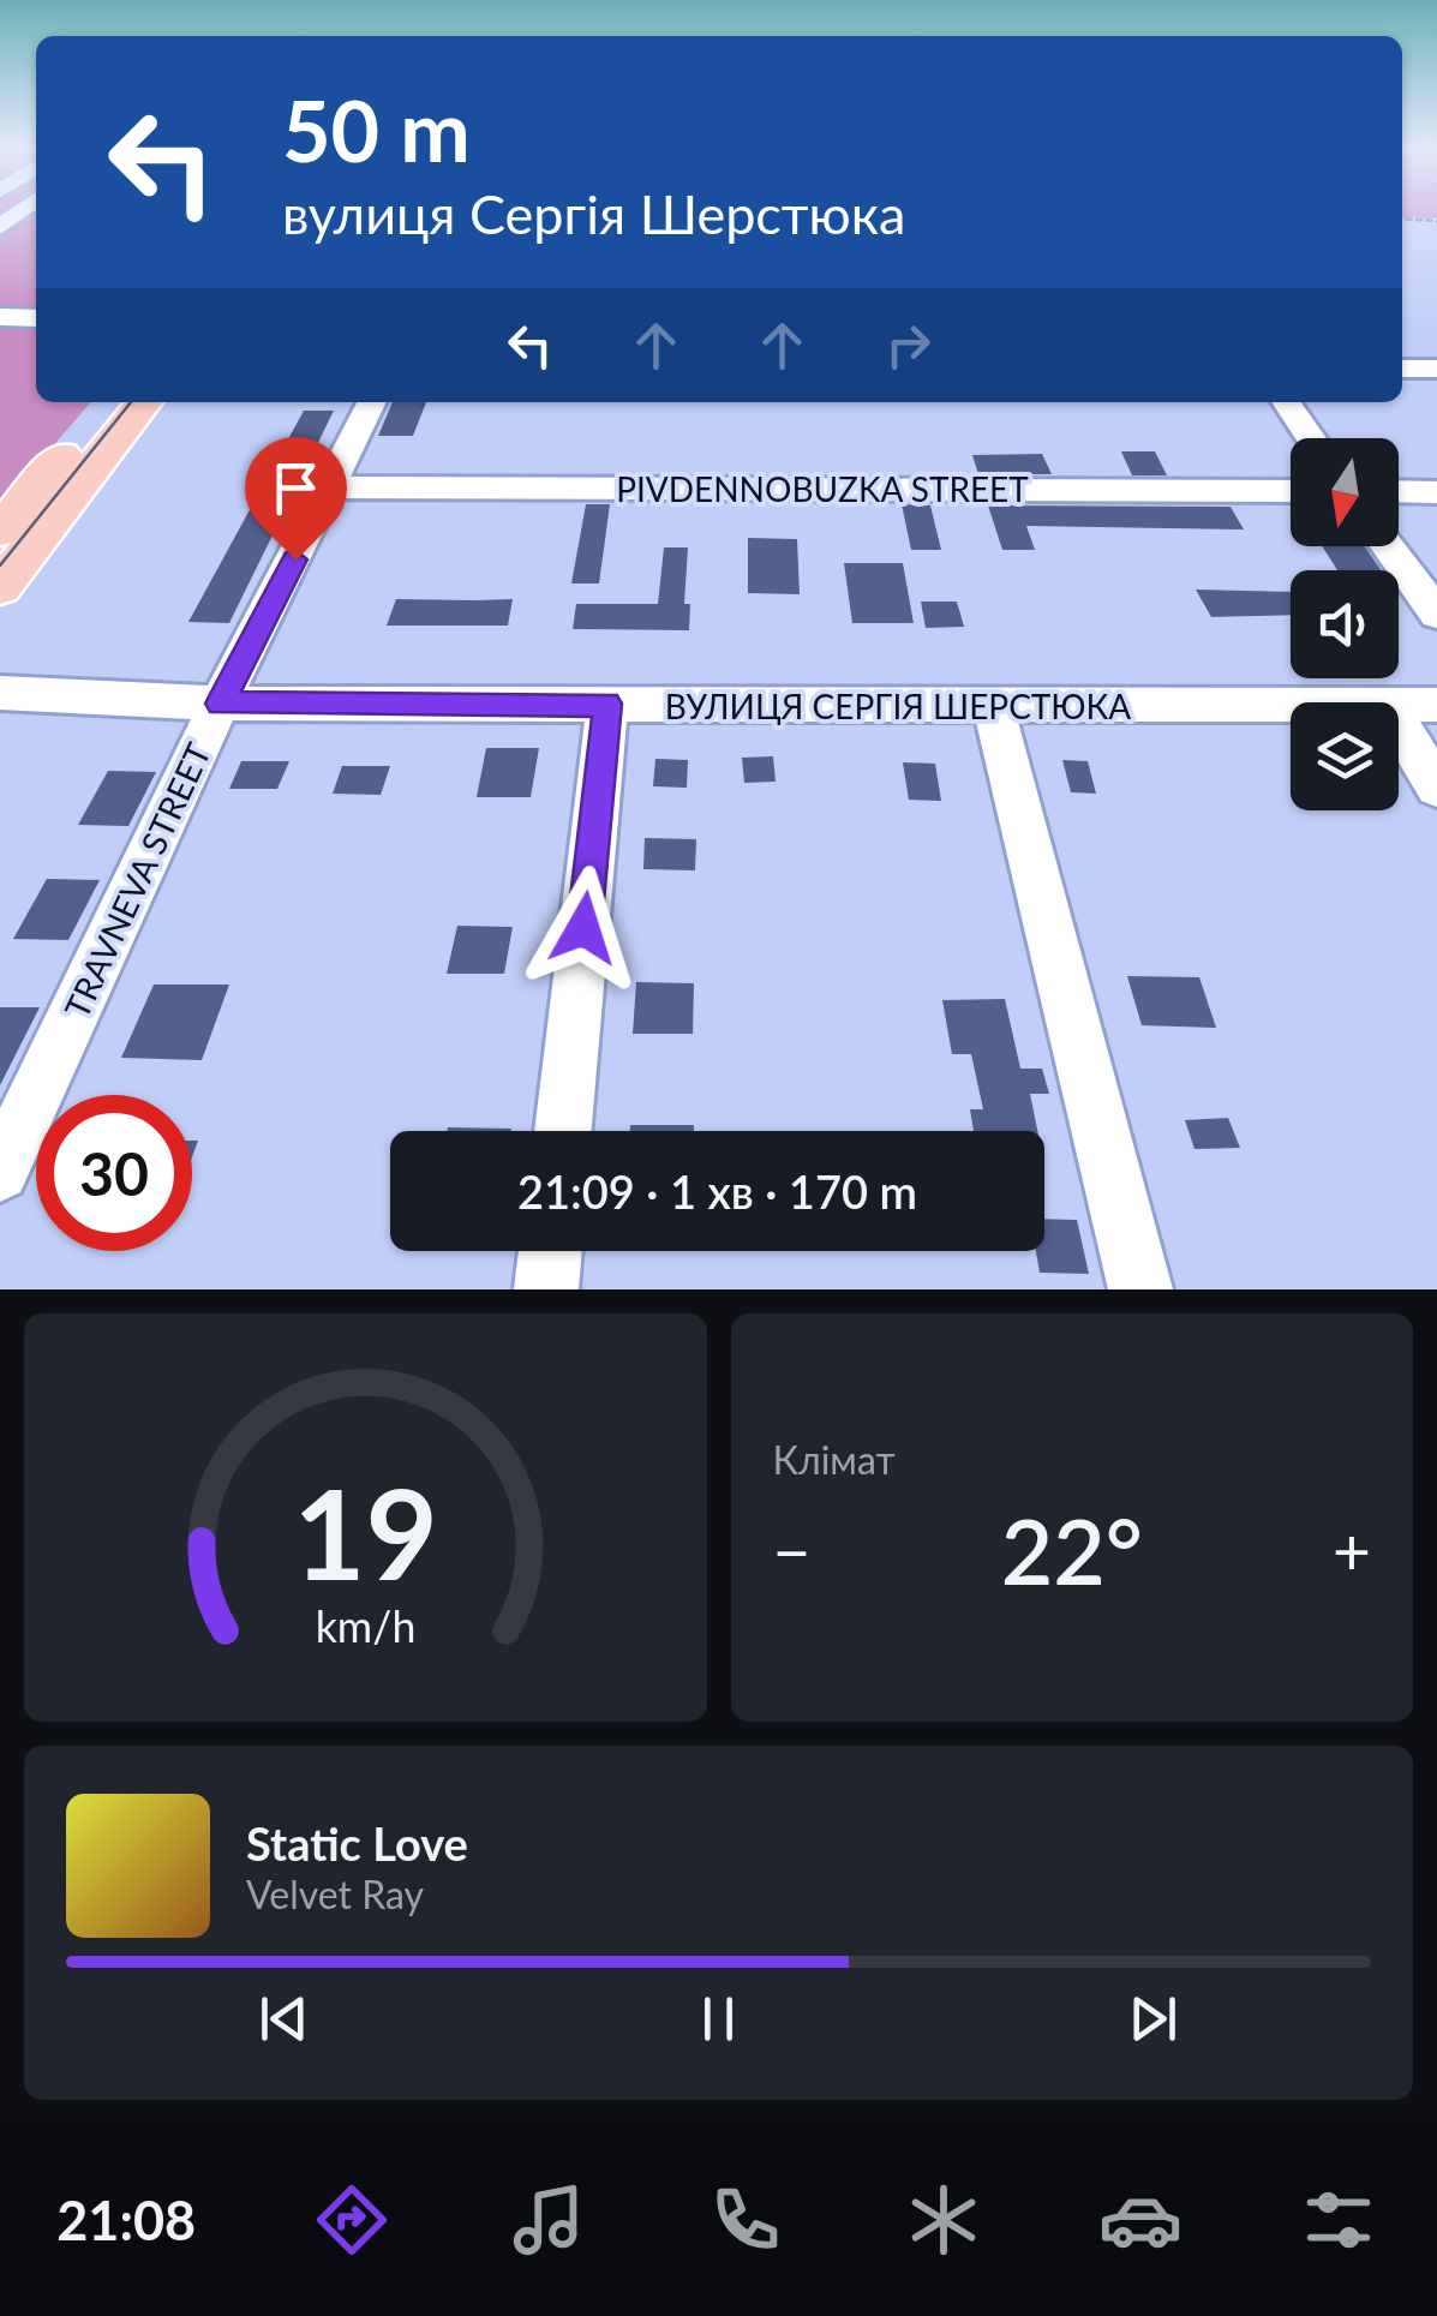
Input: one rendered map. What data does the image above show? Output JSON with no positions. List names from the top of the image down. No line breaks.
{"streets":{"street":["PIVDENNOBUZKA STREET","ВУЛИЦЯ СЕРГІЯ ШЕРСТЮКА","TRAVNEVA STREET"]},"crossings":[["PIVDENNOBUZKA STREET","TRAVNEVA STREET"],["ВУЛИЦЯ СЕРГІЯ ШЕРСТЮКА","TRAVNEVA STREET"]],"north":"bottom","page":{"turn":["50 m","вулиця Сергія Шерстюка"],"limit":"30","trip":"21:09 · 1 хв · 170 m","tile":"Клімат","heat":["−","22°","+"],"song":["Static Love","Velvet Ray"],"tabs":"21:08","gauge":["19","km/h"]}}
